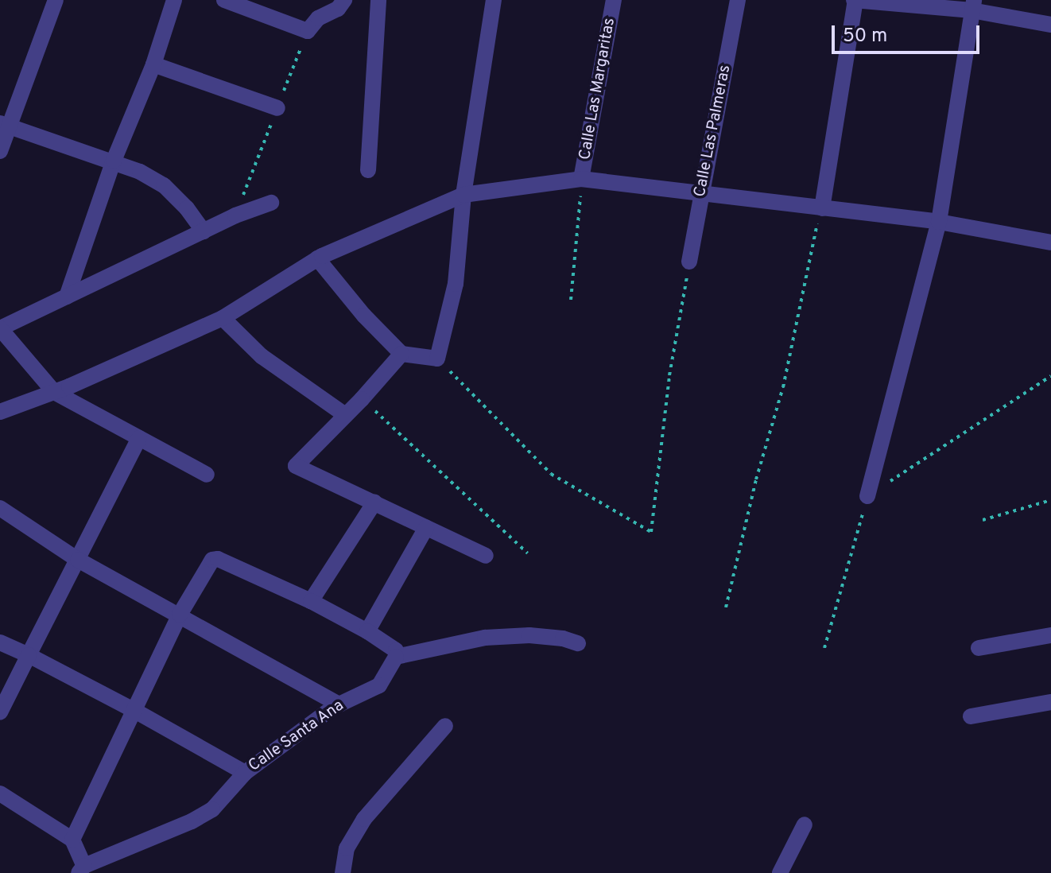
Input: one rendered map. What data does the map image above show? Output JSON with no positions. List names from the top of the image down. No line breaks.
{"streets":{"street":["Calle Las Margaritas","Calle Las Palmeras","Calle Santa Ana"]},"scale_bar":"50 m"}
